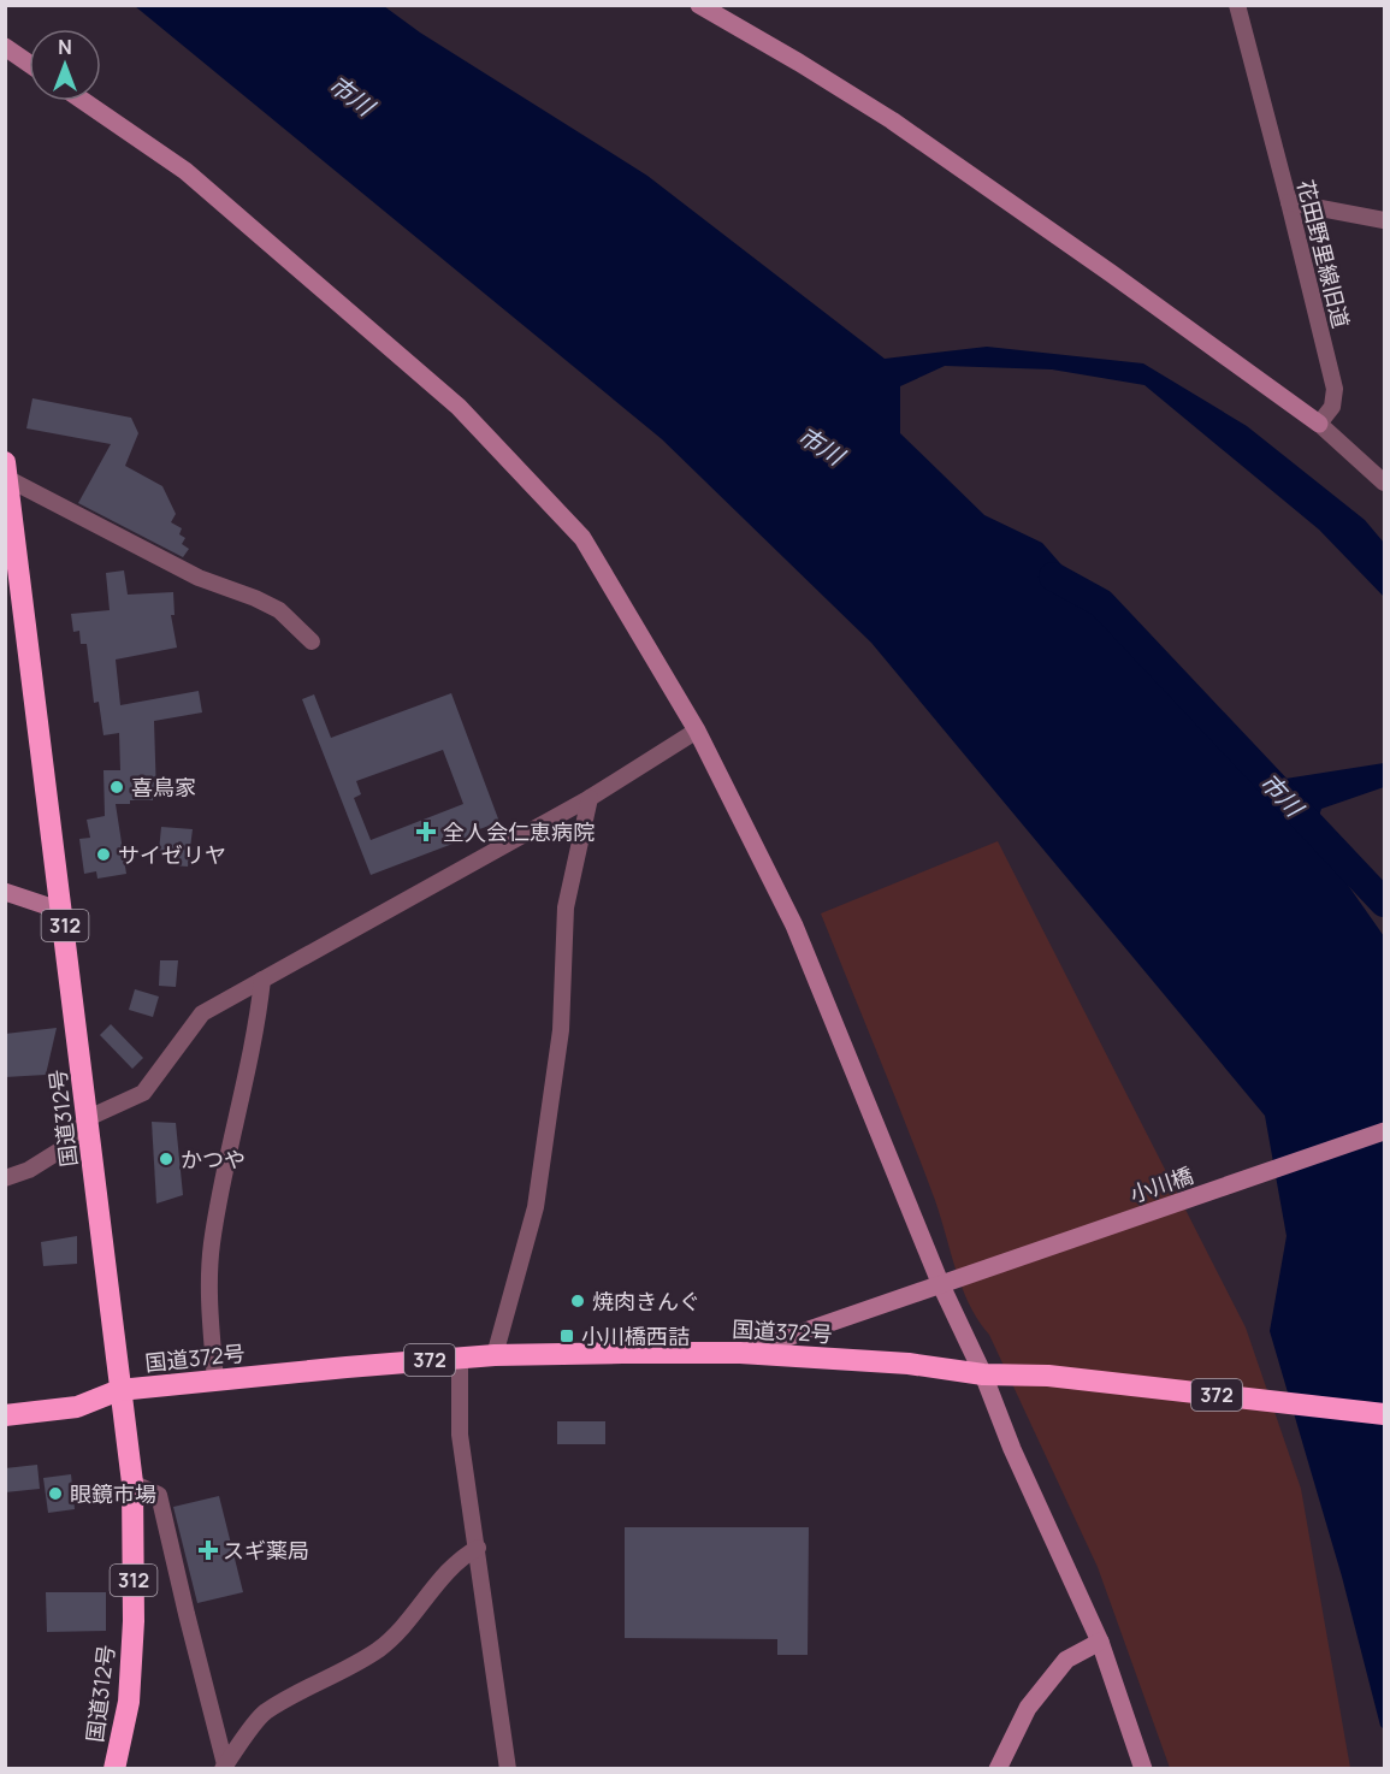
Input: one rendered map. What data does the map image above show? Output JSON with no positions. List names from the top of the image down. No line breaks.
{"streets":{"highway":["312","国道312号","国道372号","372"],"street":["花田野里線旧道","小川橋"]},"crossings":[["国道312号","国道372号"],["小川橋","国道372号"]],"water":["市川"],"places":{"other":["喜鳥家","サイゼリヤ","かつや","焼肉きんぐ","眼鏡市場"],"health":["全人会仁恵病院","スギ薬局"],"transit":["小川橋西詰"]},"north":"top"}
